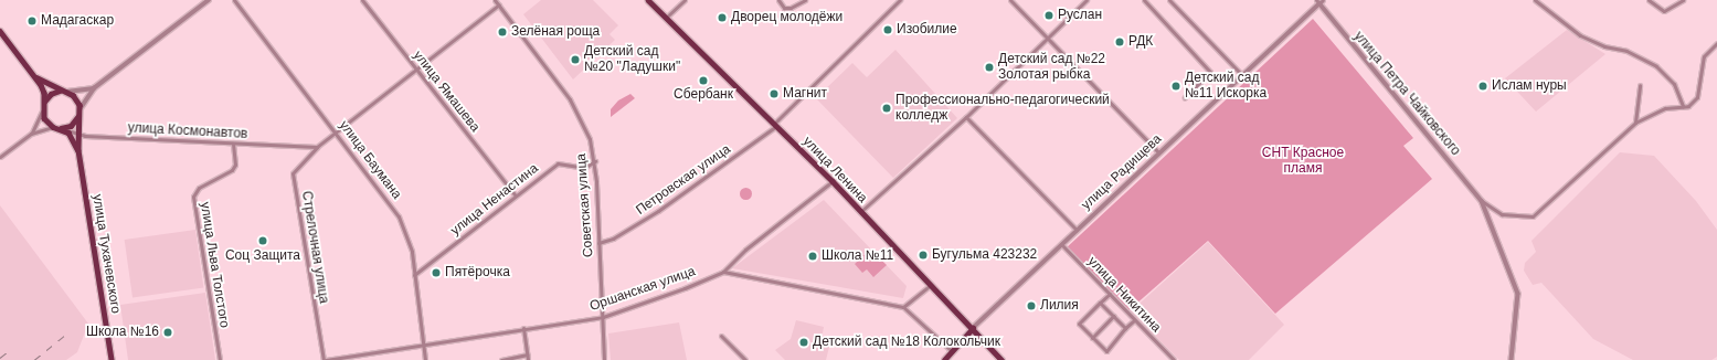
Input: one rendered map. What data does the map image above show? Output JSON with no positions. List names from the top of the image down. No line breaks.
{"streets":{"main road":["улица Ленина","улица Радищева","улица Тухачевского"],"street":["улица Ямашева","улица Петра Чайковского","улица Космонавтов","улица Баумана","Петровская улица","улица Ненастина","Советская улица","Стрелочная улица","улица Льва Толстого","Оршанская улица","улица Никитина"]},"crossings":[["улица Ямашева","улица Ненастина"],["улица Петра Чайковского","улица Радищева"],["улица Космонавтов","Стрелочная улица"],["улица Космонавтов","улица Тухачевского"],["улица Космонавтов","улица Льва Толстого"],["улица Баумана","улица Ненастина"],["улица Баумана","Оршанская улица"],["улица Ленина","улица Радищева"],["улица Ленина","Петровская улица"],["улица Радищева","улица Никитина"],["Петровская улица","Советская улица"],["улица Ненастина","Советская улица"],["Советская улица","Оршанская улица"],["Стрелочная улица","Оршанская улица"]],"parks":["СНТ Красное пламя"],"places":["Руслан","Дворец молодёжи","Мадагаскар","Изобилие","Зелёная роща","РДК","Детский сад №20 \"Ладушки\"","Детский сад №22 Золотая рыбка","Сбербанк","Детский сад №11 Искорка","Ислам нуры","Магнит","Профессионально-педагогический колледж","Соц Защита","Бугульма 423232","Школа №11","Пятёрочка","Лилия","Школа №16","Детский сад №18 Колокольчик"]}
